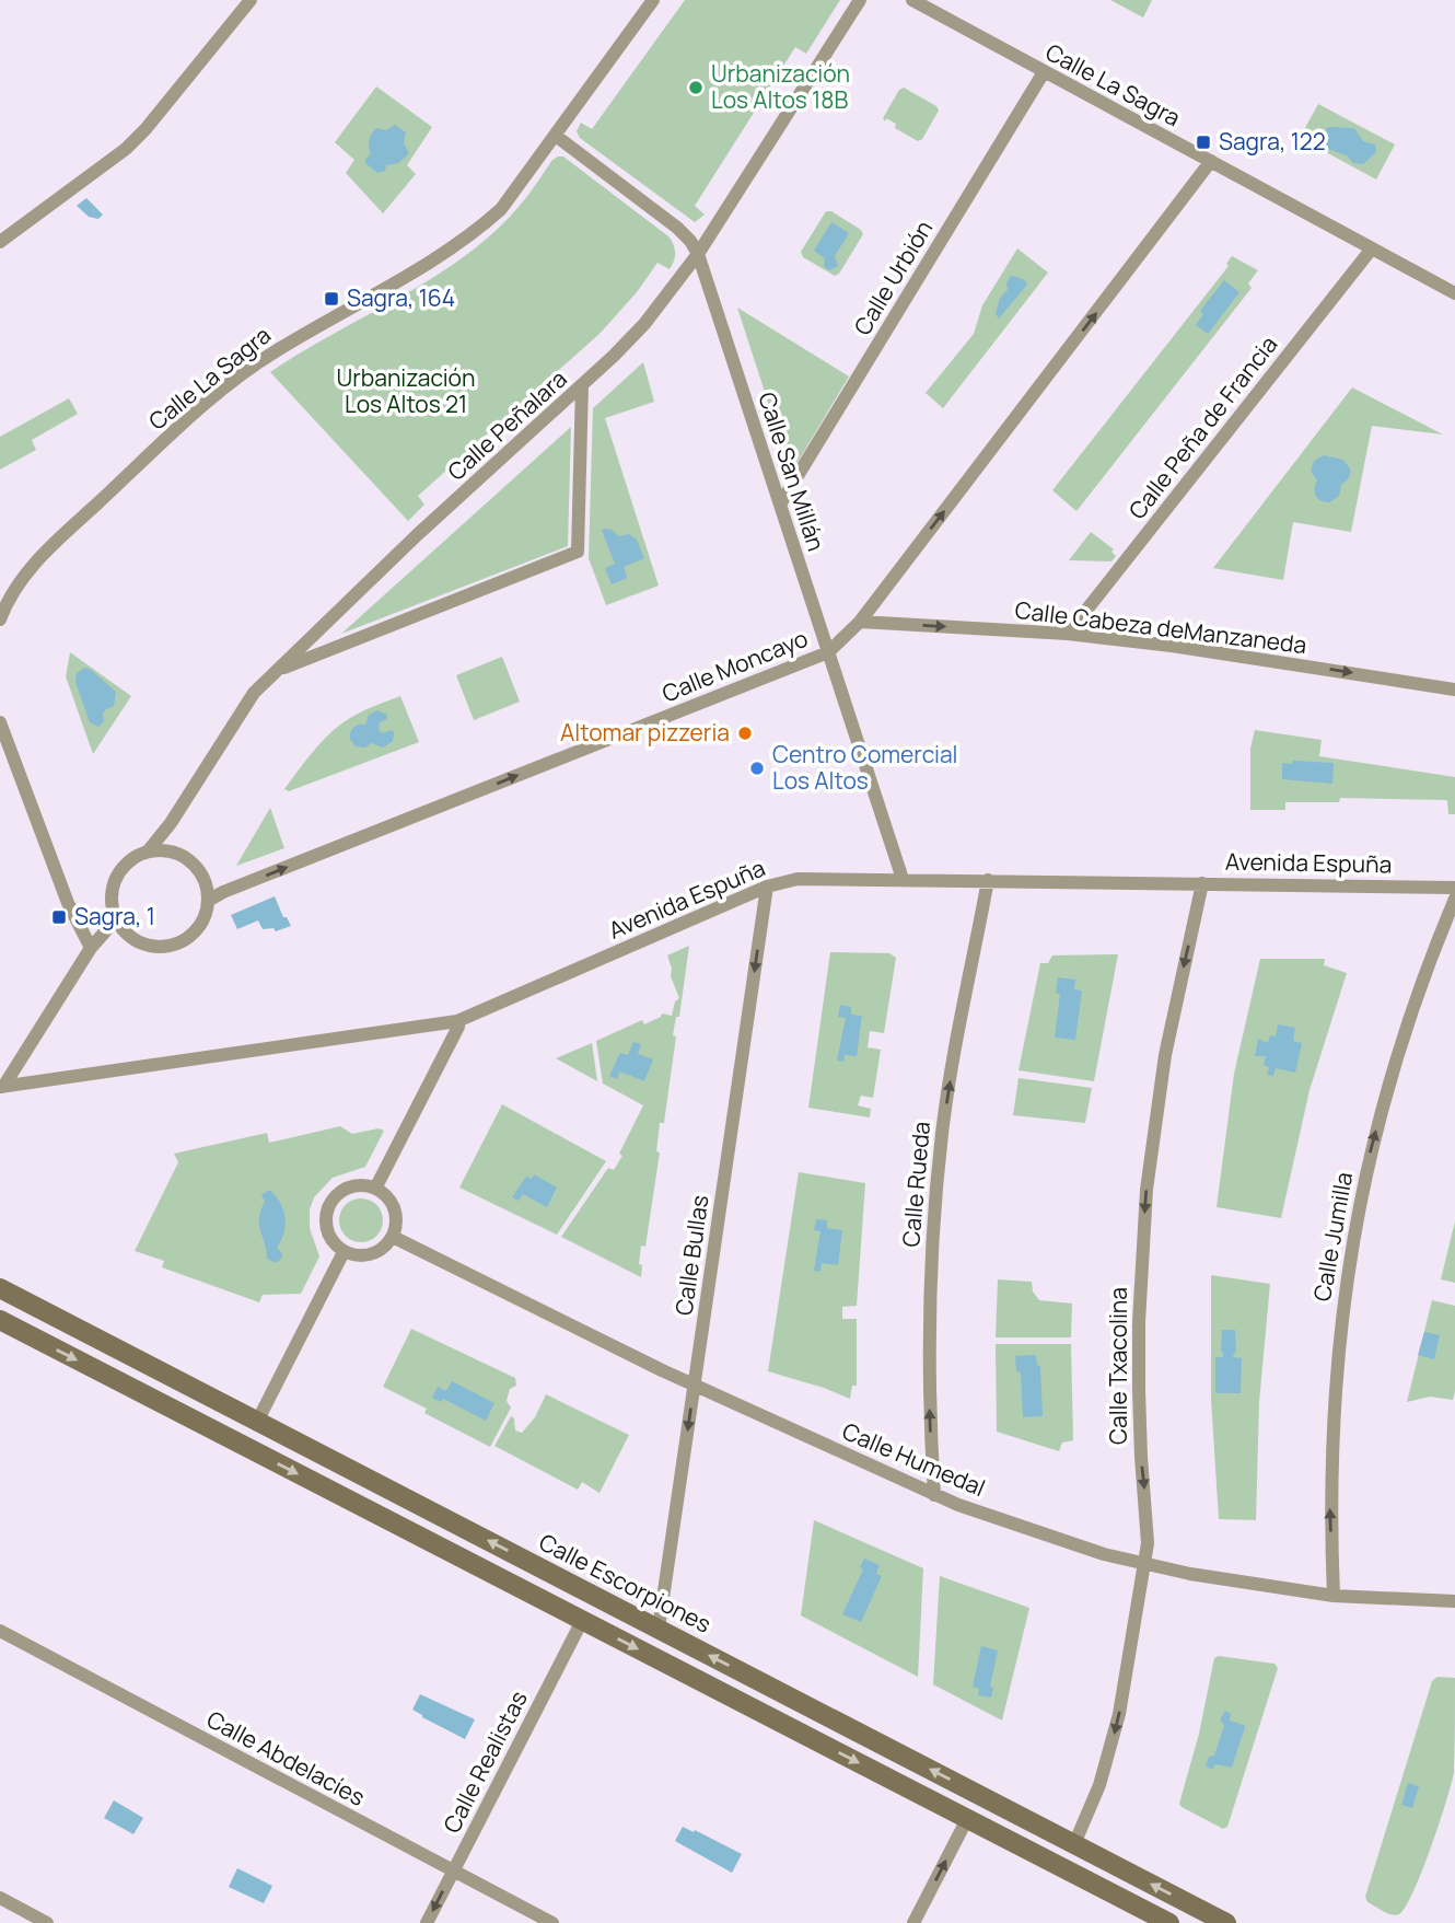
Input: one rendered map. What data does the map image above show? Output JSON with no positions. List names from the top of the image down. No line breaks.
{"streets":{"street":["Calle La Sagra","Calle Urbión","Calle Peñalara","Calle Peña de Francia","Calle San Millán","Calle Cabeza deManzaneda","Calle Moncayo","Avenida Espuña","Calle Rueda","Calle Jumilla","Calle Bullas","Calle Txacolina","Calle Humedal","Calle Escorpiones","Calle Abdelacíes","Calle Realistas"]},"crossings":[["Calle La Sagra","Calle Urbión"],["Calle La Sagra","Calle Peña de Francia"],["Calle La Sagra","Calle San Millán"],["Calle La Sagra","Calle Moncayo"],["Calle Urbión","Calle San Millán"],["Calle Peñalara","Calle San Millán"],["Calle Peñalara","Calle Moncayo"],["Calle Peña de Francia","Calle Cabeza deManzaneda"],["Calle San Millán","Calle Moncayo"],["Calle San Millán","Avenida Espuña"],["Calle Cabeza deManzaneda","Calle Moncayo"],["Avenida Espuña","Calle Rueda"],["Avenida Espuña","Calle Bullas"],["Avenida Espuña","Calle Txacolina"],["Calle Rueda","Calle Humedal"],["Calle Jumilla","Calle Humedal"],["Calle Bullas","Calle Humedal"],["Calle Bullas","Calle Escorpiones"],["Calle Txacolina","Calle Humedal"],["Calle Txacolina","Calle Escorpiones"],["Calle Abdelacíes","Calle Realistas"]],"one_way":["Calle Cabeza deManzaneda","Calle Moncayo","Calle Rueda","Calle Jumilla","Calle Bullas","Calle Txacolina"],"parks":["Urbanización Los Altos 21"],"places":{"other":["Urbanización Los Altos 18B","Altomar pizzeria","Centro Comercial Los Altos"],"transit":["Sagra, 122","Sagra, 164","Sagra, 1"]}}
